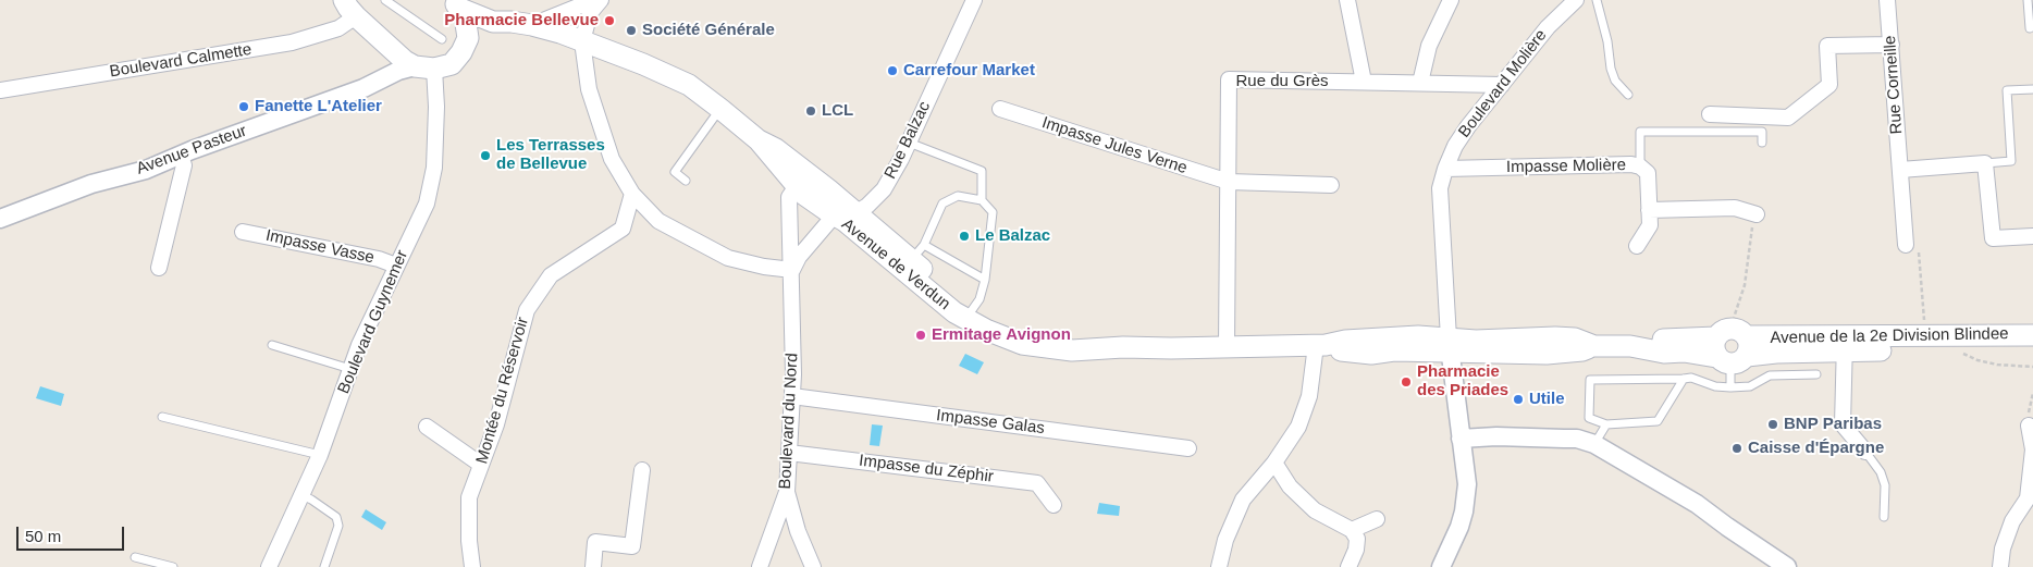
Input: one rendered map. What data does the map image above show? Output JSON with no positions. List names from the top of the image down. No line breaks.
{"streets":{"main road":["Avenue de Verdun","Avenue de la 2e Division Blindee"],"street":["Boulevard Calmette","Rue du Grès","Boulevard Molière","Rue Corneille","Rue Balzac","Impasse Jules Verne","Avenue Pasteur","Impasse Molière","Impasse Vasse","Boulevard Guynemer","Montée du Réservoir","Boulevard du Nord","Impasse Galas","Impasse du Zéphir"]},"crossings":[["Rue du Grès","Boulevard Molière"],["Rue du Grès","Impasse Jules Verne"],["Rue du Grès","Avenue de Verdun"],["Boulevard Molière","Impasse Molière"],["Boulevard Molière","Avenue de Verdun"],["Boulevard Molière","Avenue de la 2e Division Blindee"],["Rue Balzac","Avenue de Verdun"],["Avenue Pasteur","Boulevard Guynemer"],["Impasse Vasse","Boulevard Guynemer"],["Avenue de Verdun","Avenue de la 2e Division Blindee"],["Avenue de Verdun","Boulevard du Nord"],["Boulevard du Nord","Impasse Galas"],["Boulevard du Nord","Impasse du Zéphir"]],"places":["Pharmacie Bellevue","Société Générale","Carrefour Market","Fanette L'Atelier","LCL","Les Terrasses de Bellevue","Le Balzac","Ermitage Avignon","Pharmacie des Priades","Utile","BNP Paribas","Caisse d'Épargne"],"scale_bar":"50 m"}
